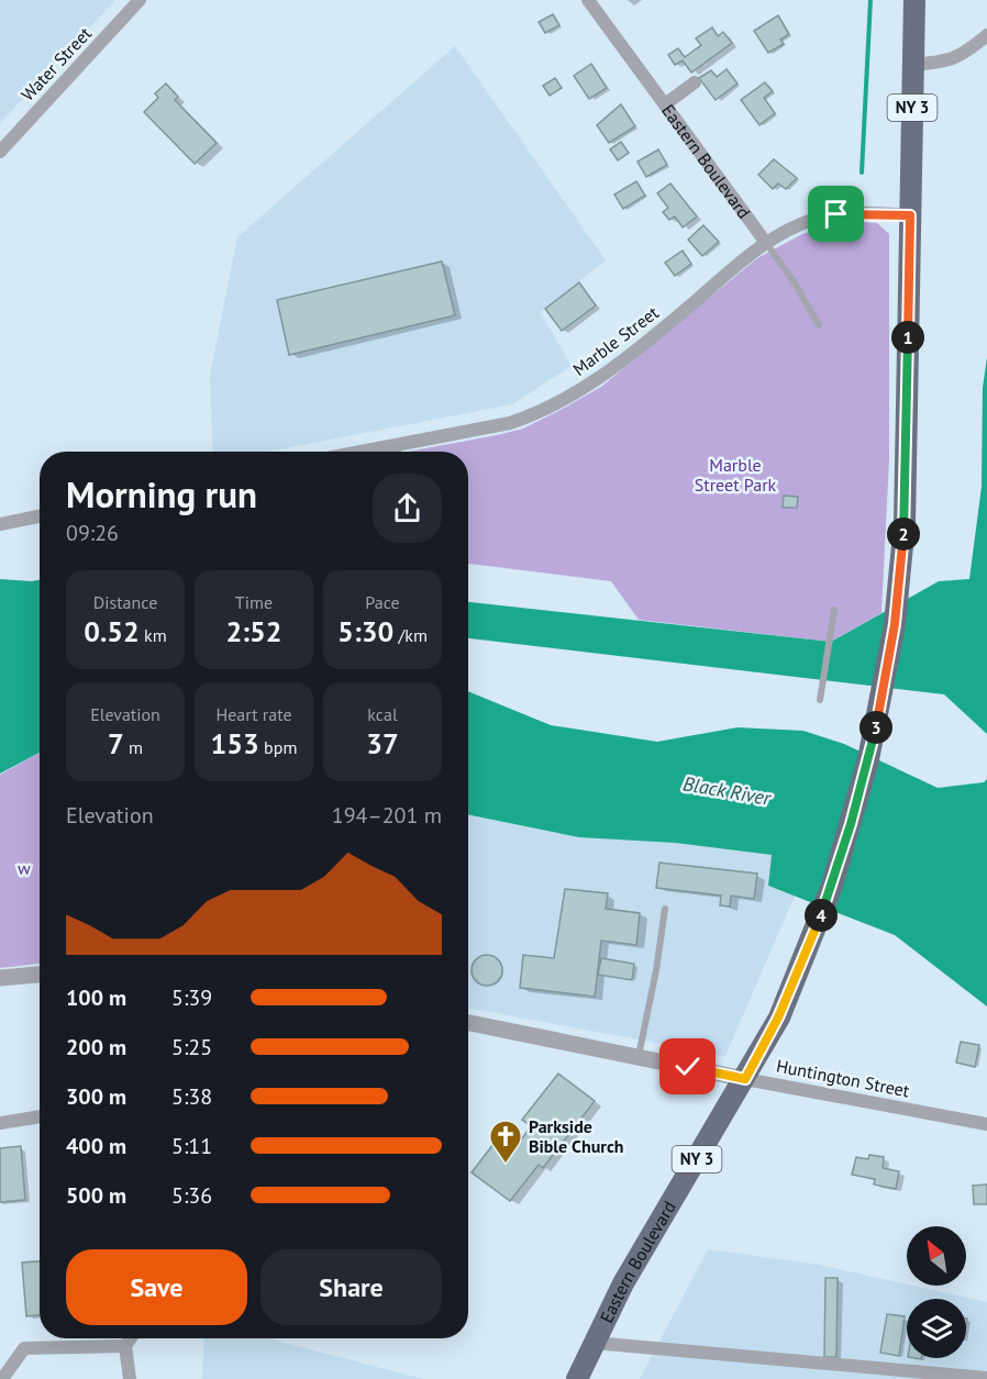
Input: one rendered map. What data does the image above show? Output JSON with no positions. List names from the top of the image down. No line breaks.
{"streets":{"main road":["NY 3","Eastern Boulevard"],"street":["Water Street","Marble Street","Huntington Street"]},"crossings":[["NY 3","Eastern Boulevard"],["NY 3","Marble Street"],["Eastern Boulevard","Marble Street"],["Eastern Boulevard","Huntington Street"]],"water":["Black River"],"parks":["Marble Street Park","w"],"places":{"church":["Parkside Bible Church"]},"north":"top left","page":{"pins":["1","2","3","4"],"heading":["Morning run","09:26"],"stats":[["Distance","0.52 km"],["Time","2:52"],["Pace","5:30 /km"],["Elevation","7 m"],["Heart rate","153 bpm"],["kcal","37"]],"chart":["Elevation","194–201 m"],"list":[{"name":"100 m","note":"5:39"},{"name":"200 m","note":"5:25"},{"name":"300 m","note":"5:38"},{"name":"400 m","note":"5:11"},{"name":"500 m","note":"5:36"}],"buttons":["Save","Share"]}}
